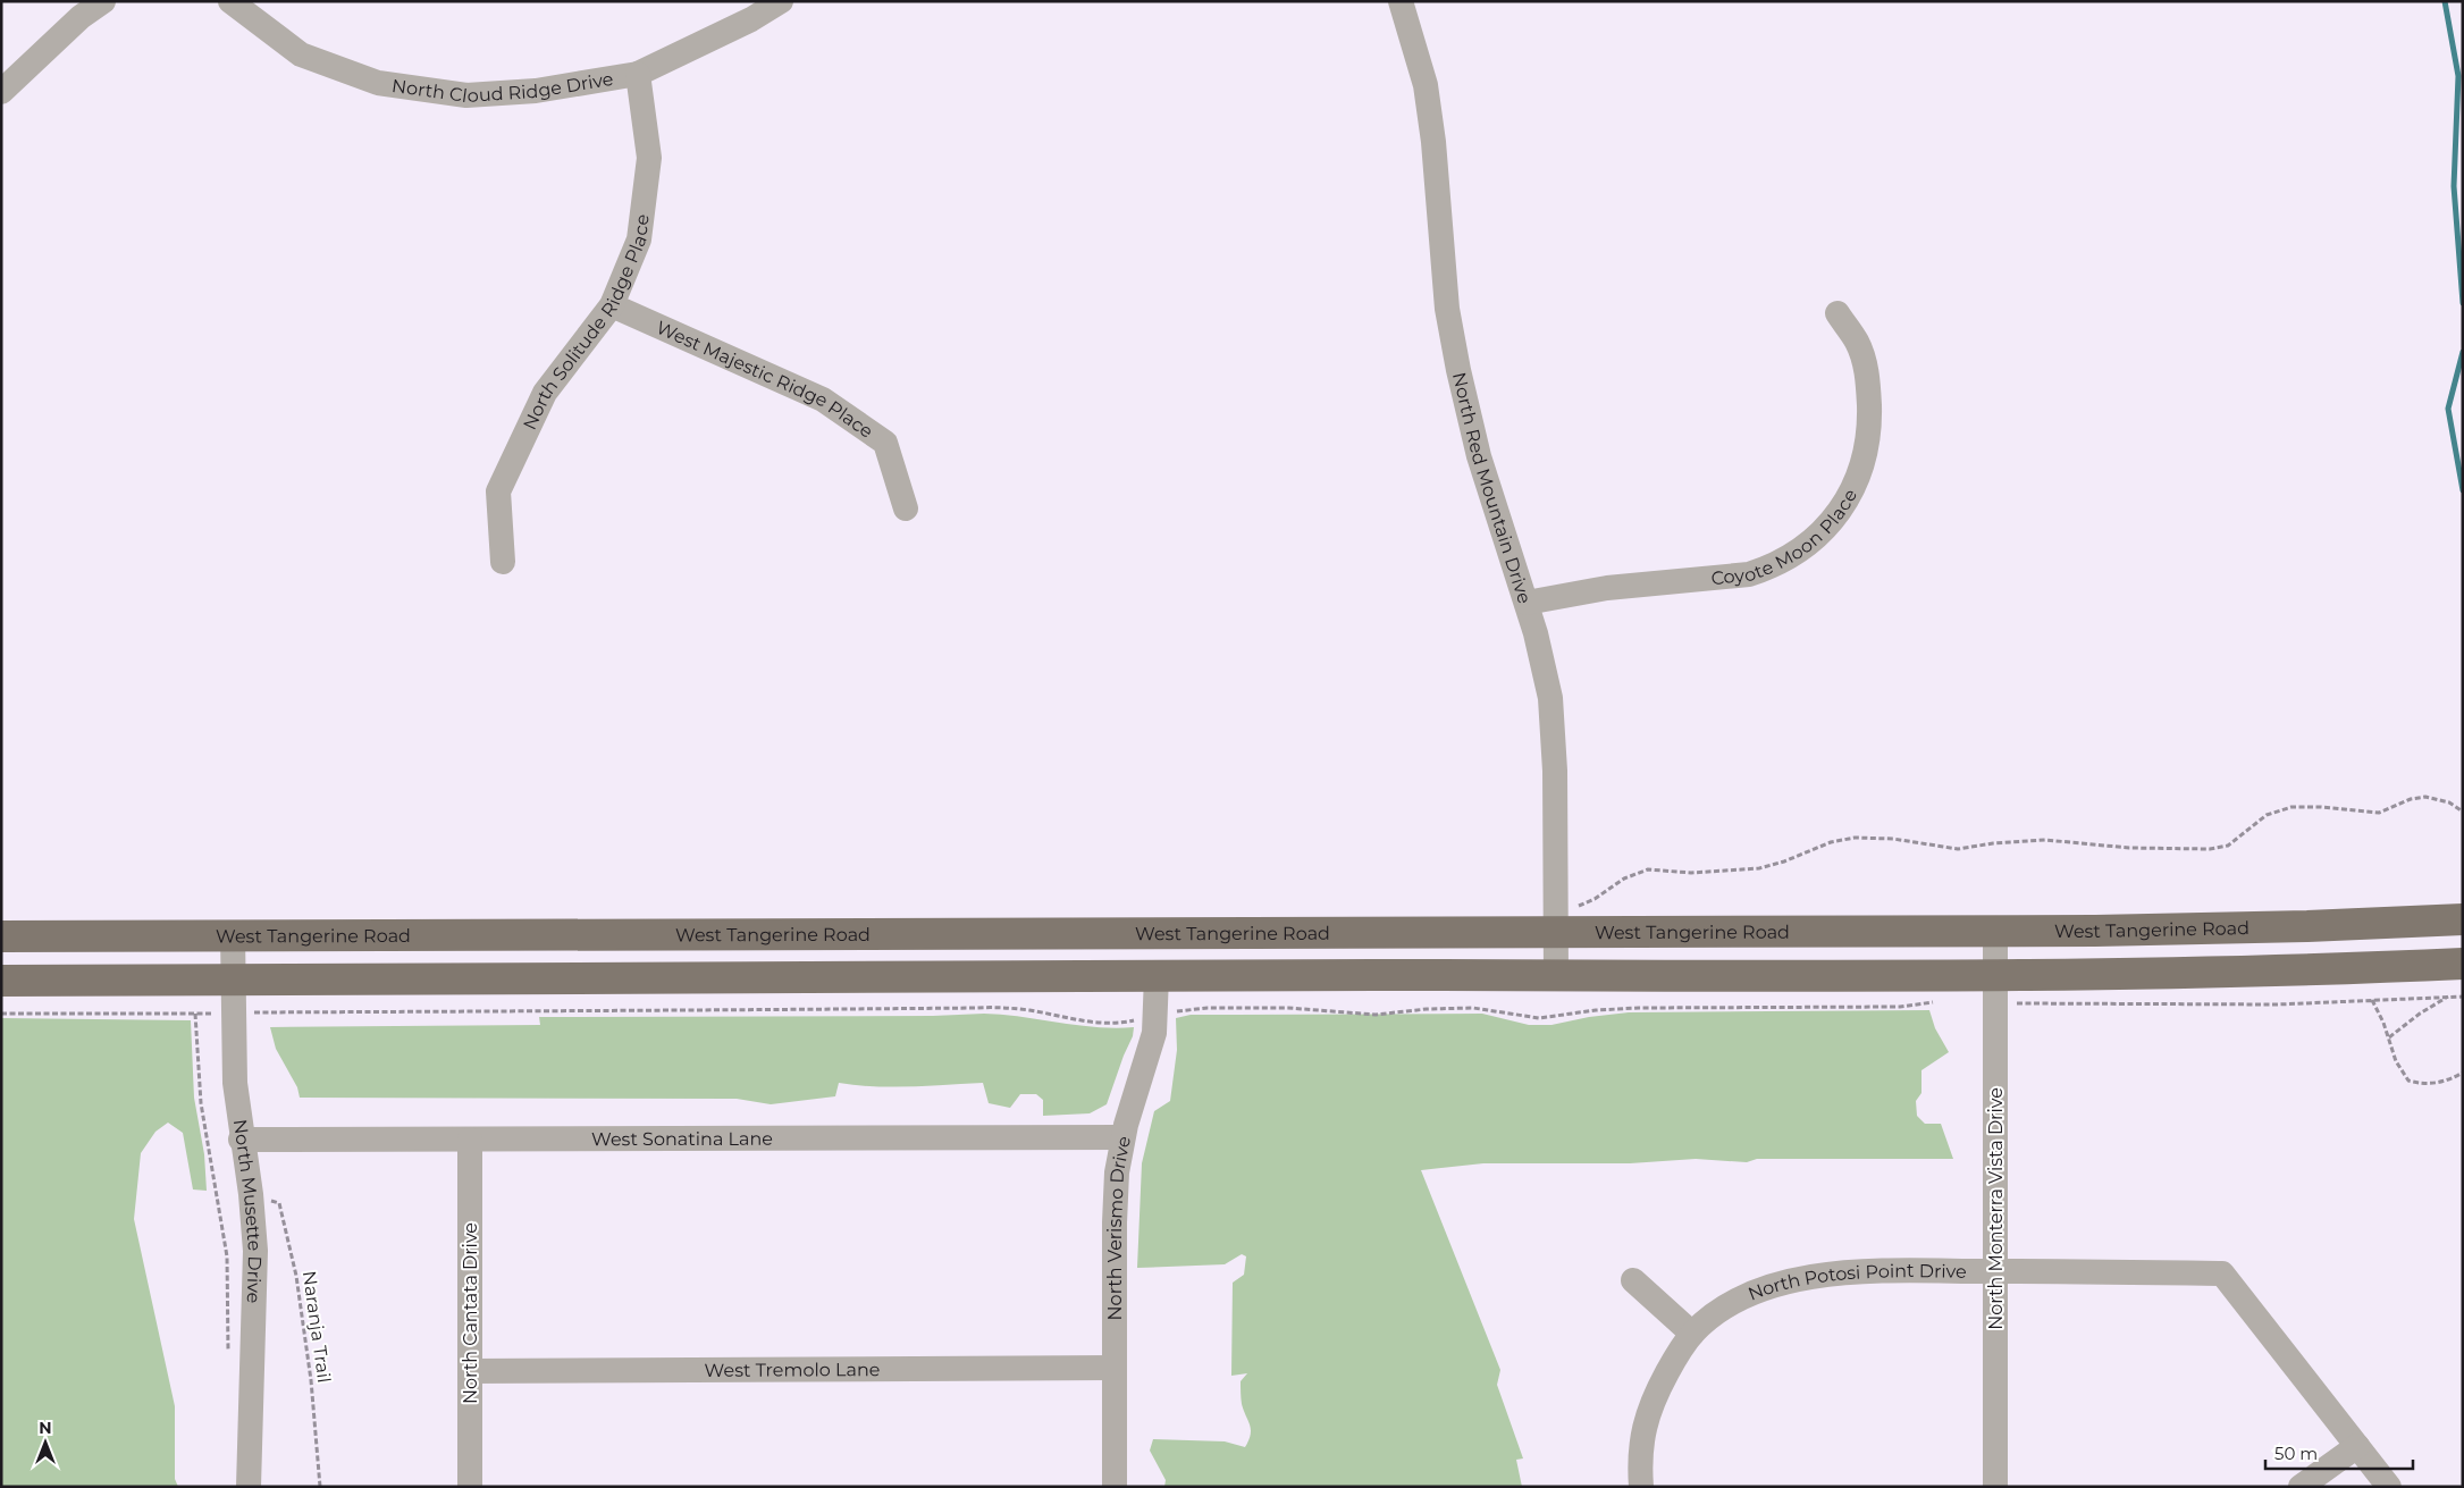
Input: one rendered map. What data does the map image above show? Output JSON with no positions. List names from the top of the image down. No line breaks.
{"streets":{"main road":["West Tangerine Road"],"street":["North Cloud Ridge Drive","North Solitude Ridge Place","West Majestic Ridge Place","North Red Mountain Drive","Coyote Moon Place","West Sonatina Lane","North Monterra Vista Drive","North Musette Drive","North Verismo Drive","North Potosi Point Drive","North Cantata Drive","West Tremolo Lane"],"path":["Naranja Trail"]},"crossings":[["North Cloud Ridge Drive","North Solitude Ridge Place"],["North Solitude Ridge Place","West Majestic Ridge Place"],["North Red Mountain Drive","Coyote Moon Place"],["North Red Mountain Drive","West Tangerine Road"],["West Tangerine Road","North Monterra Vista Drive"],["West Tangerine Road","North Musette Drive"],["West Sonatina Lane","North Musette Drive"],["West Sonatina Lane","North Verismo Drive"],["West Sonatina Lane","North Cantata Drive"],["North Monterra Vista Drive","North Potosi Point Drive"],["North Musette Drive","Naranja Trail"],["North Verismo Drive","West Tremolo Lane"],["North Cantata Drive","West Tremolo Lane"]],"scale_bar":"50 m","north":"top"}
